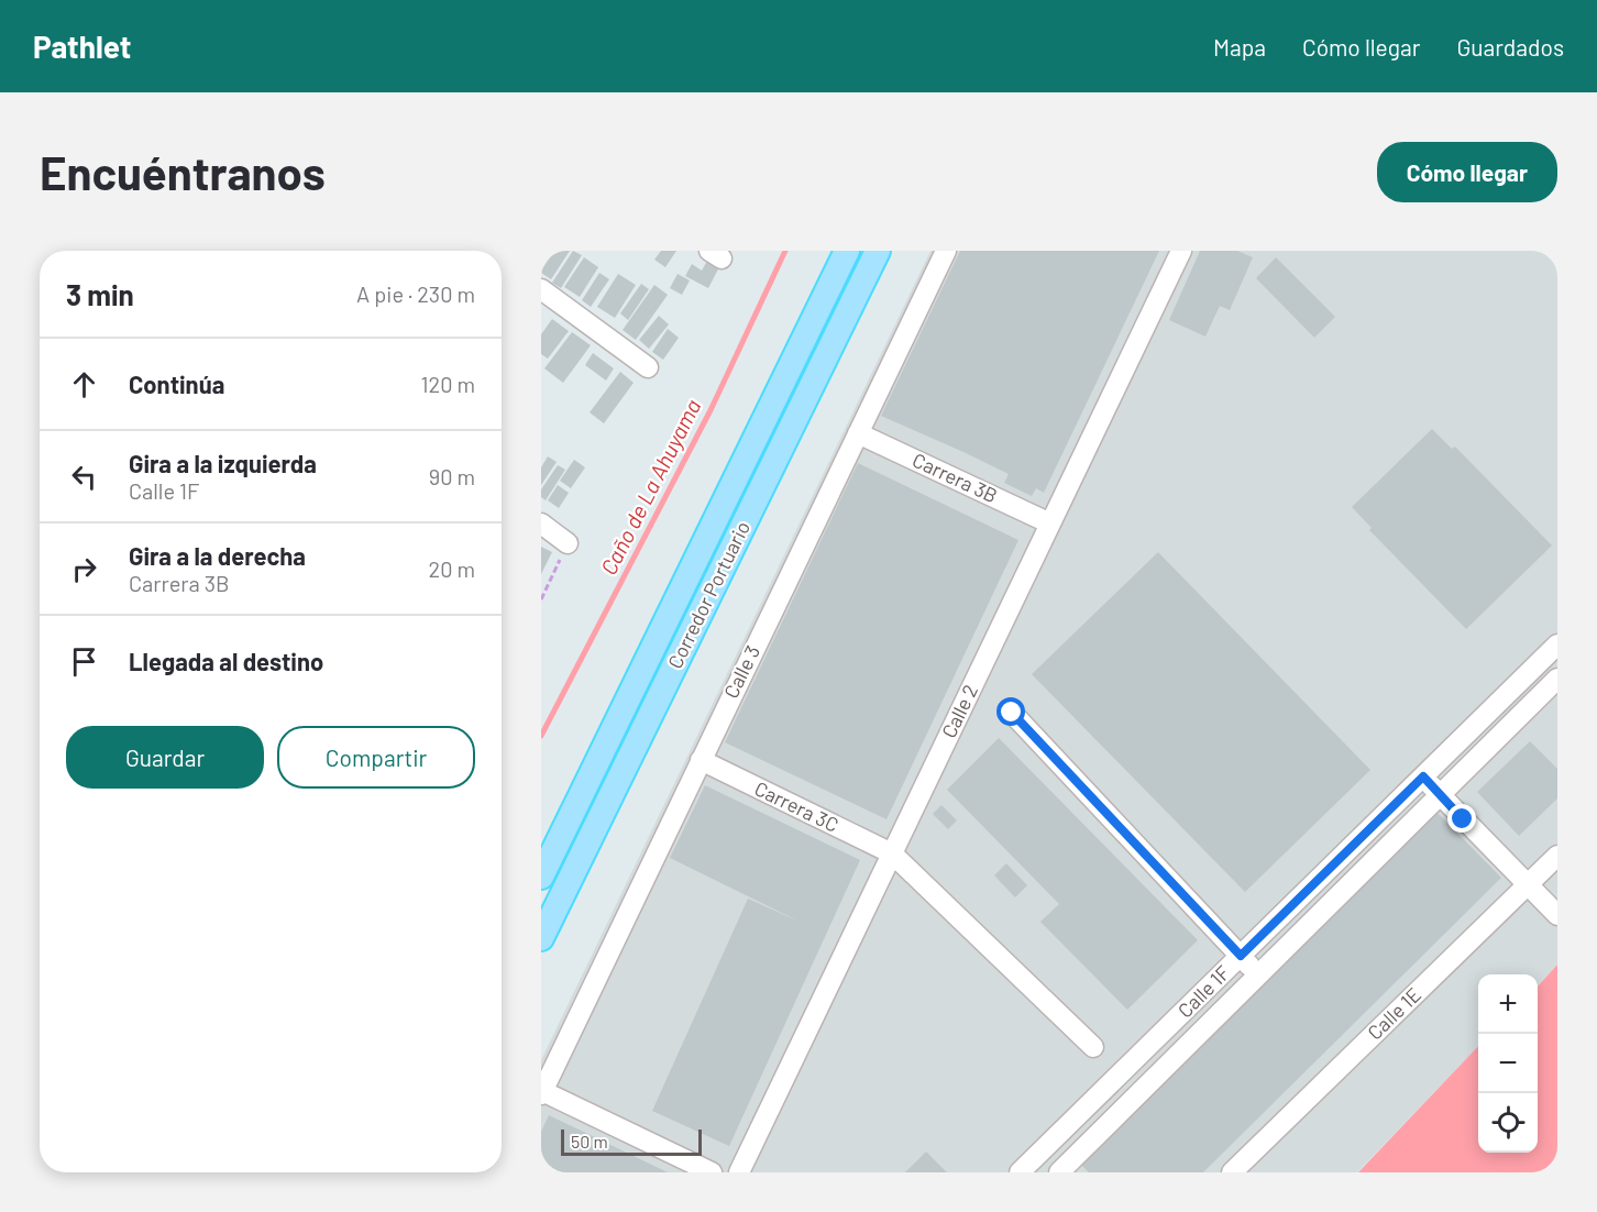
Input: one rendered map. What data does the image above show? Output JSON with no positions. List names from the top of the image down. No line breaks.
{"streets":{"main road":["Corredor Portuario"],"street":["Carrera 3B","Calle 3","Calle 2","Carrera 3C","Calle 1F","Calle 1E"]},"crossings":[["Carrera 3B","Calle 3"],["Carrera 3B","Calle 2"],["Calle 3","Carrera 3C"],["Calle 2","Carrera 3C"]],"water":["Caño de La Ahuyama"],"scale_bar":"50 m","page":{"header":"Pathlet","nav":["Mapa","Cómo llegar","Guardados"],"buttons":["Cómo llegar",["Guardar","Compartir"]],"title":"Encuéntranos","heading":["3 min","A pie · 230 m"],"list":[["Continúa","120 m"],["Gira a la izquierda","Calle 1F","90 m"],["Gira a la derecha","Carrera 3B","20 m"],"Llegada al destino"],"map_buttons":["+","−"],"scale":"50 m"}}
